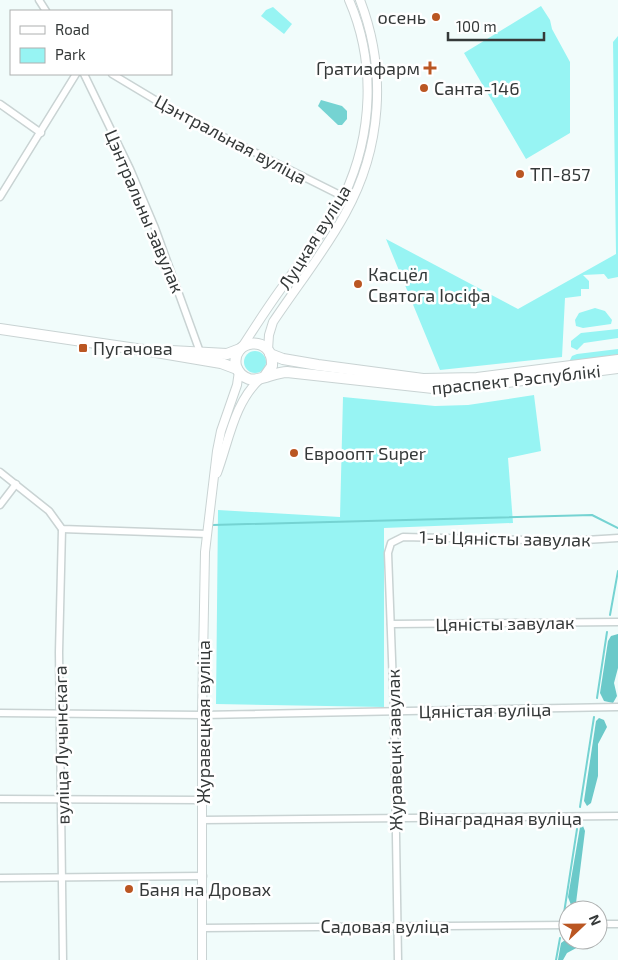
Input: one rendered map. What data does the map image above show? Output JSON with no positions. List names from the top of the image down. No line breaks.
{"streets":{"main road":["праспект Рэспублікі"],"street":["Цэнтральная вуліца","Цэнтральны завулак","Луцкая вуліца","1-ы Цяністы завулак","Цяністы завулак","Цяністая вуліца","Журавецкая вуліца","вуліца Лучынскага","Журавецкі завулак","Вінаградная вуліца","Садовая вуліца"]},"crossings":[["Цэнтральная вуліца","Луцкая вуліца"],["Цэнтральны завулак","праспект Рэспублікі"],["Луцкая вуліца","праспект Рэспублікі"],["Луцкая вуліца","Журавецкая вуліца"],["праспект Рэспублікі","Журавецкая вуліца"],["1-ы Цяністы завулак","Журавецкі завулак"],["Цяністы завулак","Журавецкі завулак"],["Цяністая вуліца","Журавецкая вуліца"],["Цяністая вуліца","вуліца Лучынскага"],["Цяністая вуліца","Журавецкі завулак"],["Журавецкая вуліца","Вінаградная вуліца"],["Журавецкая вуліца","Садовая вуліца"],["Журавецкі завулак","Вінаградная вуліца"],["Журавецкі завулак","Садовая вуліца"]],"places":{"other":["осень","Санта-146","ТП-857","Касцёл Святога Іосіфа","Евроопт Super","Баня на Дровах"],"health":["Гратиафарм"],"transit":["Пугачова"]},"legend":["Road","Park"],"scale_bar":"100 m","north":"right"}
